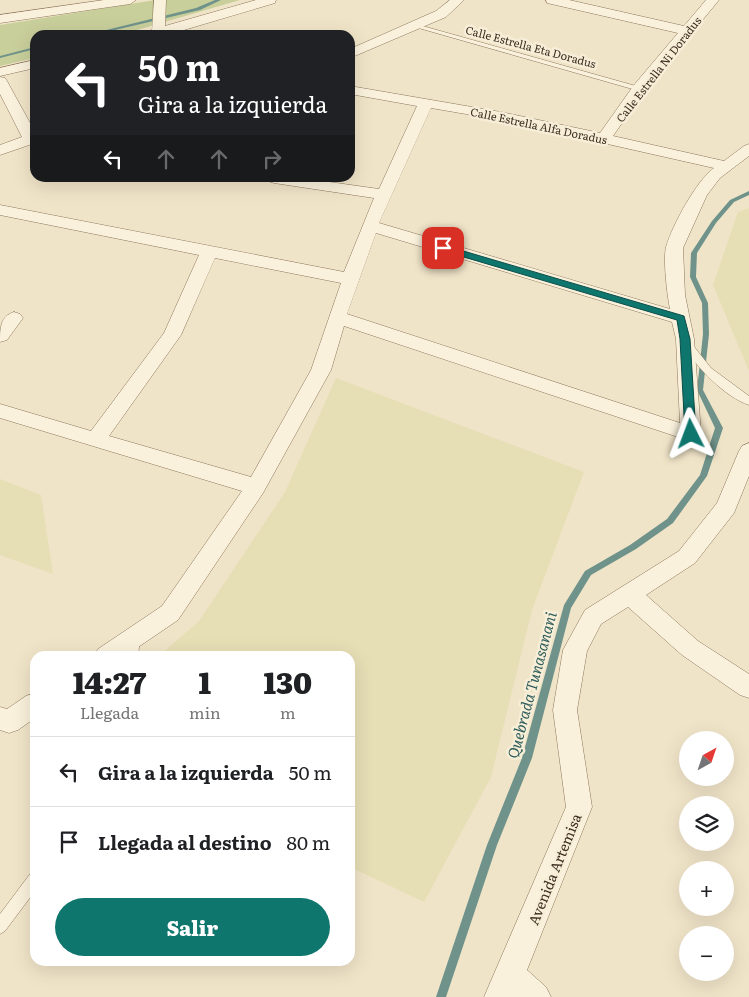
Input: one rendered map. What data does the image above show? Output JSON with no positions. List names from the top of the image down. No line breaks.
{"streets":{"street":["Calle Estrella Ni Doradus","Calle Estrella Alfa Doradus","Avenida Artemisa"],"lane":["Calle Estrella Eta Doradus"]},"crossings":[["Calle Estrella Eta Doradus","Calle Estrella Ni Doradus"],["Calle Estrella Ni Doradus","Calle Estrella Alfa Doradus"]],"water":["Quebrada Tunasanani"],"north":"top right","page":{"turn":["50 m","Gira a la izquierda"],"eta":["14:27","Llegada","1","min","130","m"],"map_buttons":["+","−"],"list":[{"name":"Gira a la izquierda","value":"50 m"},{"name":"Llegada al destino","value":"80 m"}],"buttons":"Salir"}}
